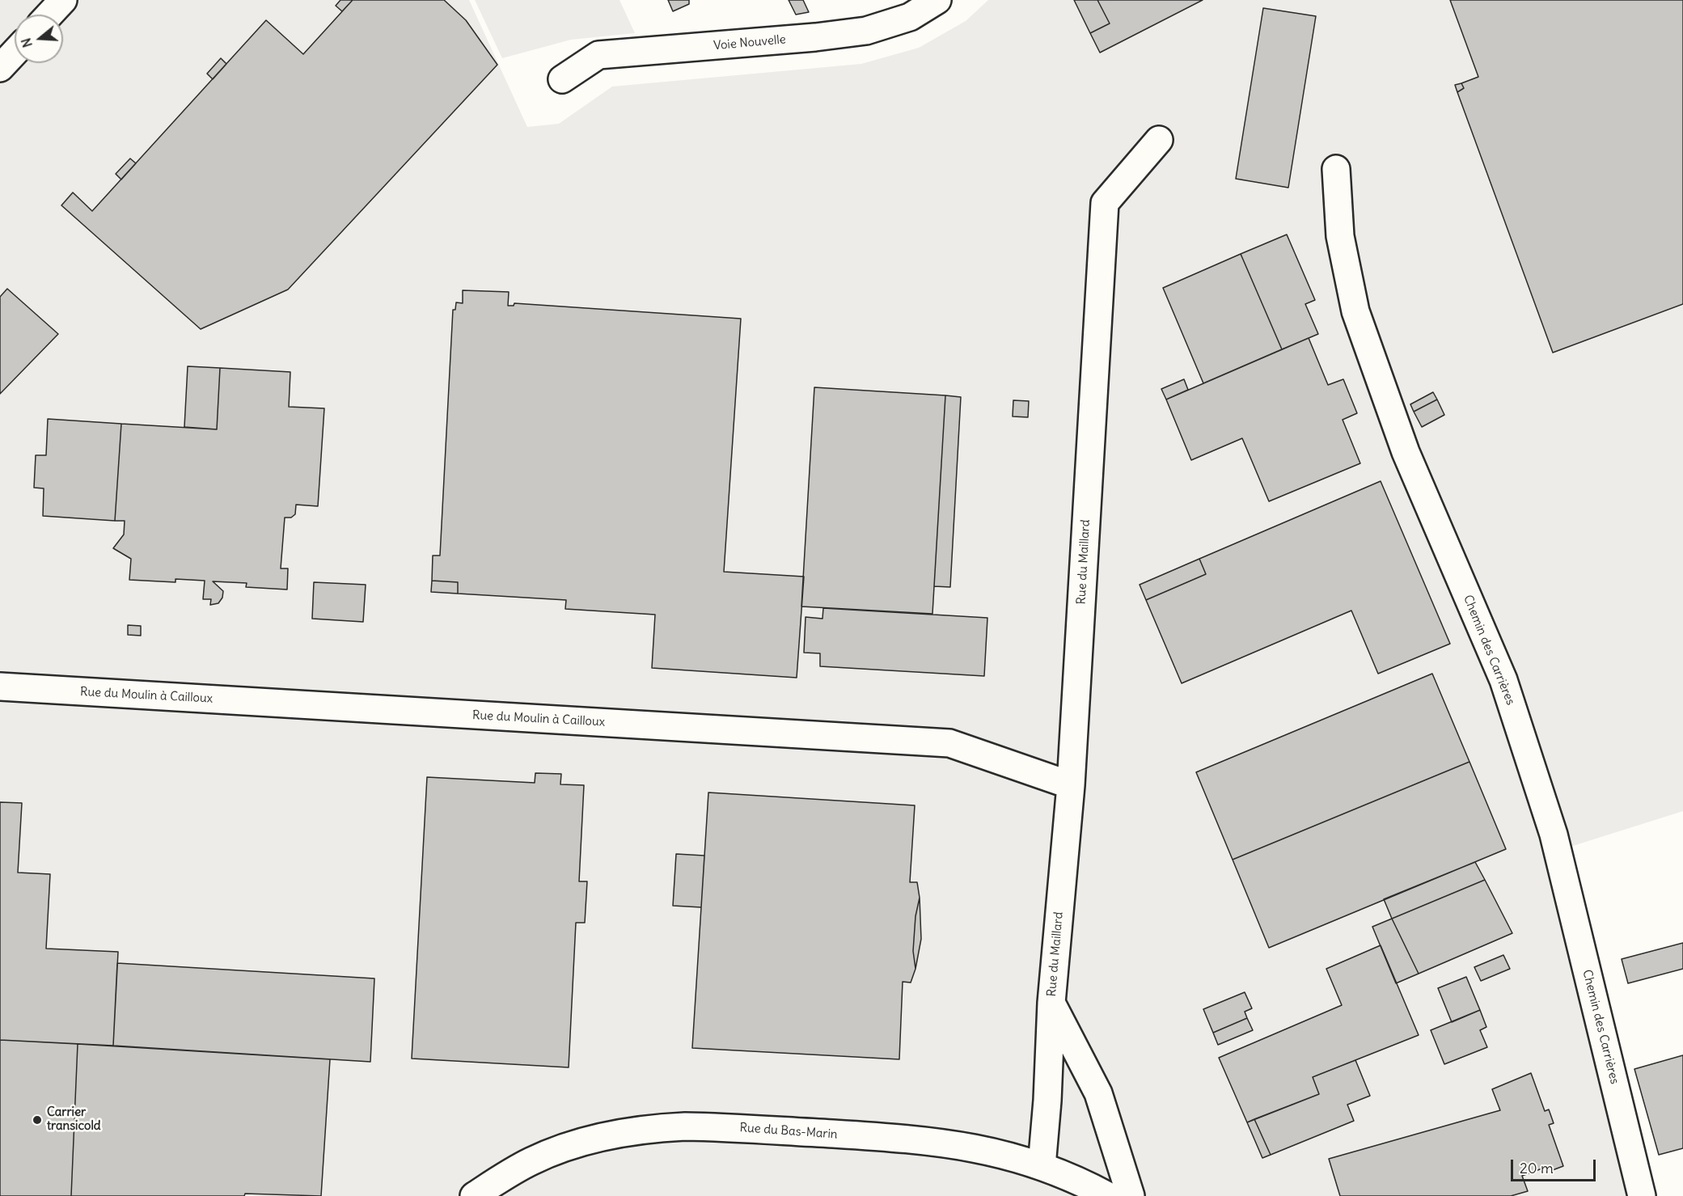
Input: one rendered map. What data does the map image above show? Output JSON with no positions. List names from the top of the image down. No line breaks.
{"streets":{"street":["Voie Nouvelle","Rue du Maillard","Chemin des Carrières","Rue du Moulin à Cailloux","Rue du Bas-Marin"]},"crossings":[["Rue du Maillard","Rue du Moulin à Cailloux"],["Rue du Maillard","Rue du Bas-Marin"]],"places":["Carrier transicold"],"scale_bar":"20 m","north":"left"}
